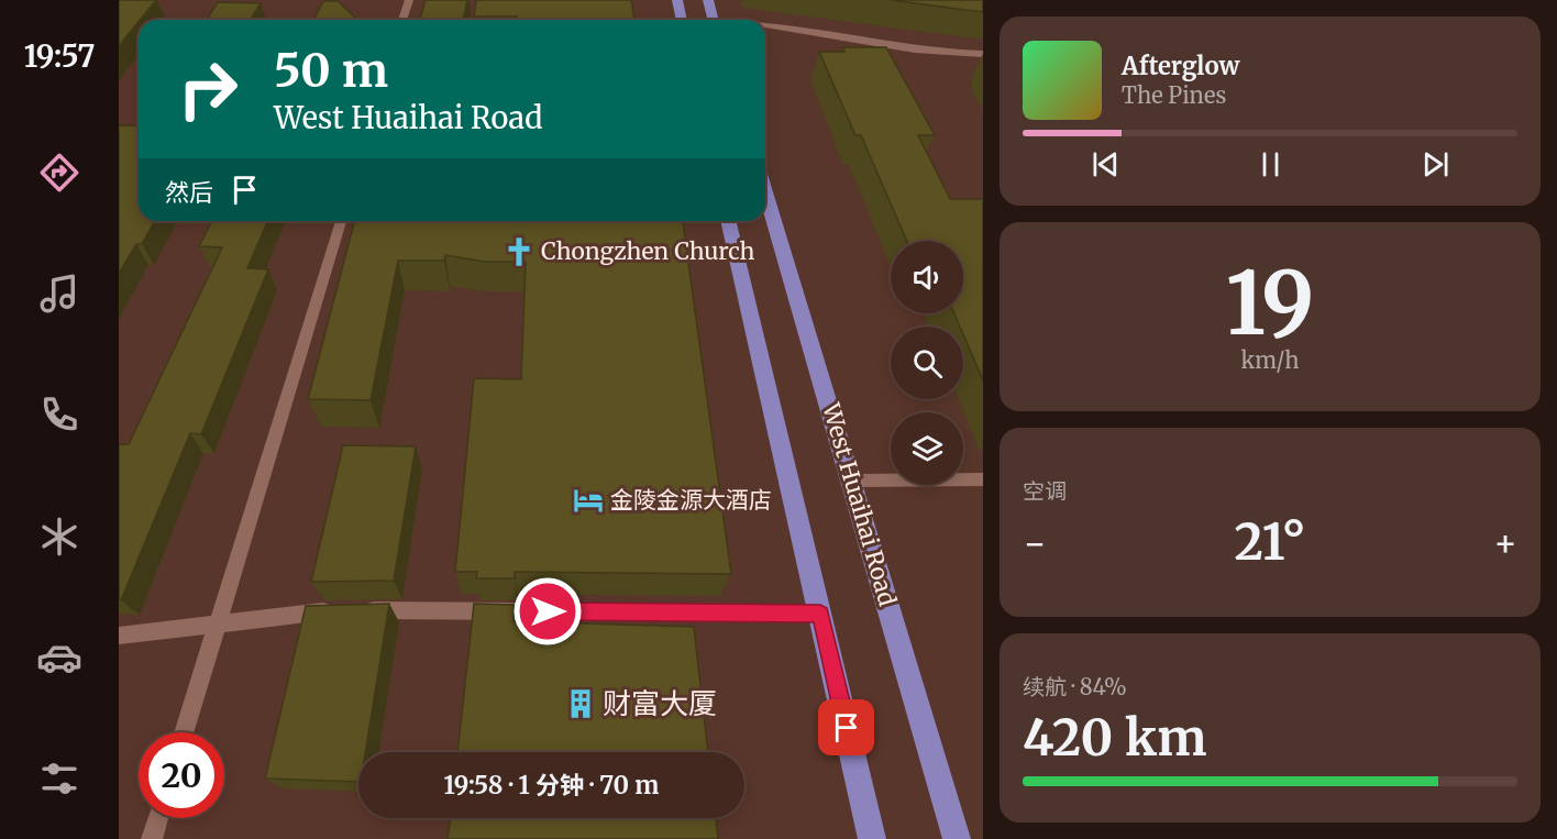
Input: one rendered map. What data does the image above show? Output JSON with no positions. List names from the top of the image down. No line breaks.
{"streets":{"main road":["West Huaihai Road"]},"places":{"church":["Chongzhen Church"],"hotel":["金陵金源大酒店"],"building":["财富大厦"]},"page":{"tabs":"19:57","turn":["50 m","West Huaihai Road"],"song":["Afterglow","The Pines"],"then":"然后","tile":[["19","km/h"],"空调",["续航 · 84%","420 km"]],"heat":["−","21°","+"],"limit":"20","trip":"19:58 · 1 分钟 · 70 m"}}
